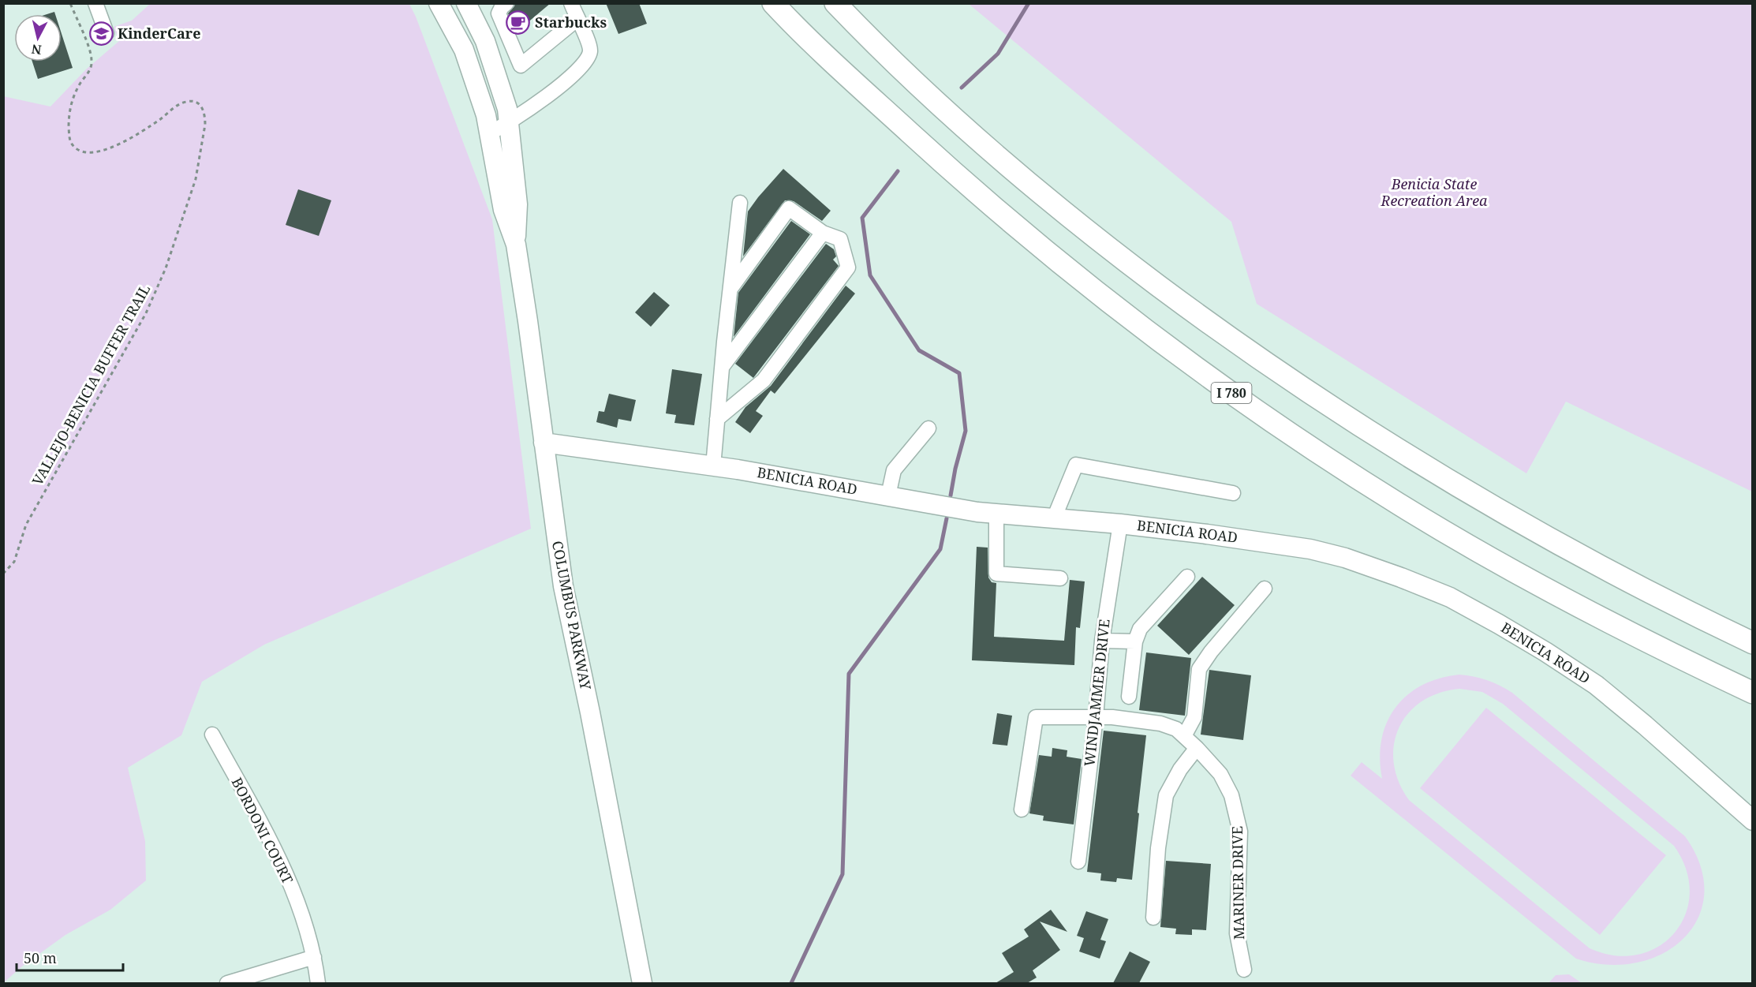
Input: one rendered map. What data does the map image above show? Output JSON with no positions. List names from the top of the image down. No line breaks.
{"streets":{"highway":["I 780"],"main road":["BENICIA ROAD","COLUMBUS PARKWAY"],"street":["WINDJAMMER DRIVE","BORDONI COURT","MARINER DRIVE"],"path":["VALLEJO-BENICIA BUFFER TRAIL"]},"crossings":[["BENICIA ROAD","COLUMBUS PARKWAY"],["BENICIA ROAD","WINDJAMMER DRIVE"],["WINDJAMMER DRIVE","MARINER DRIVE"]],"parks":["Benicia State Recreation Area"],"places":{"cafe":["Starbucks"],"school or university":["KinderCare"]},"scale_bar":"50 m","north":"bottom"}
